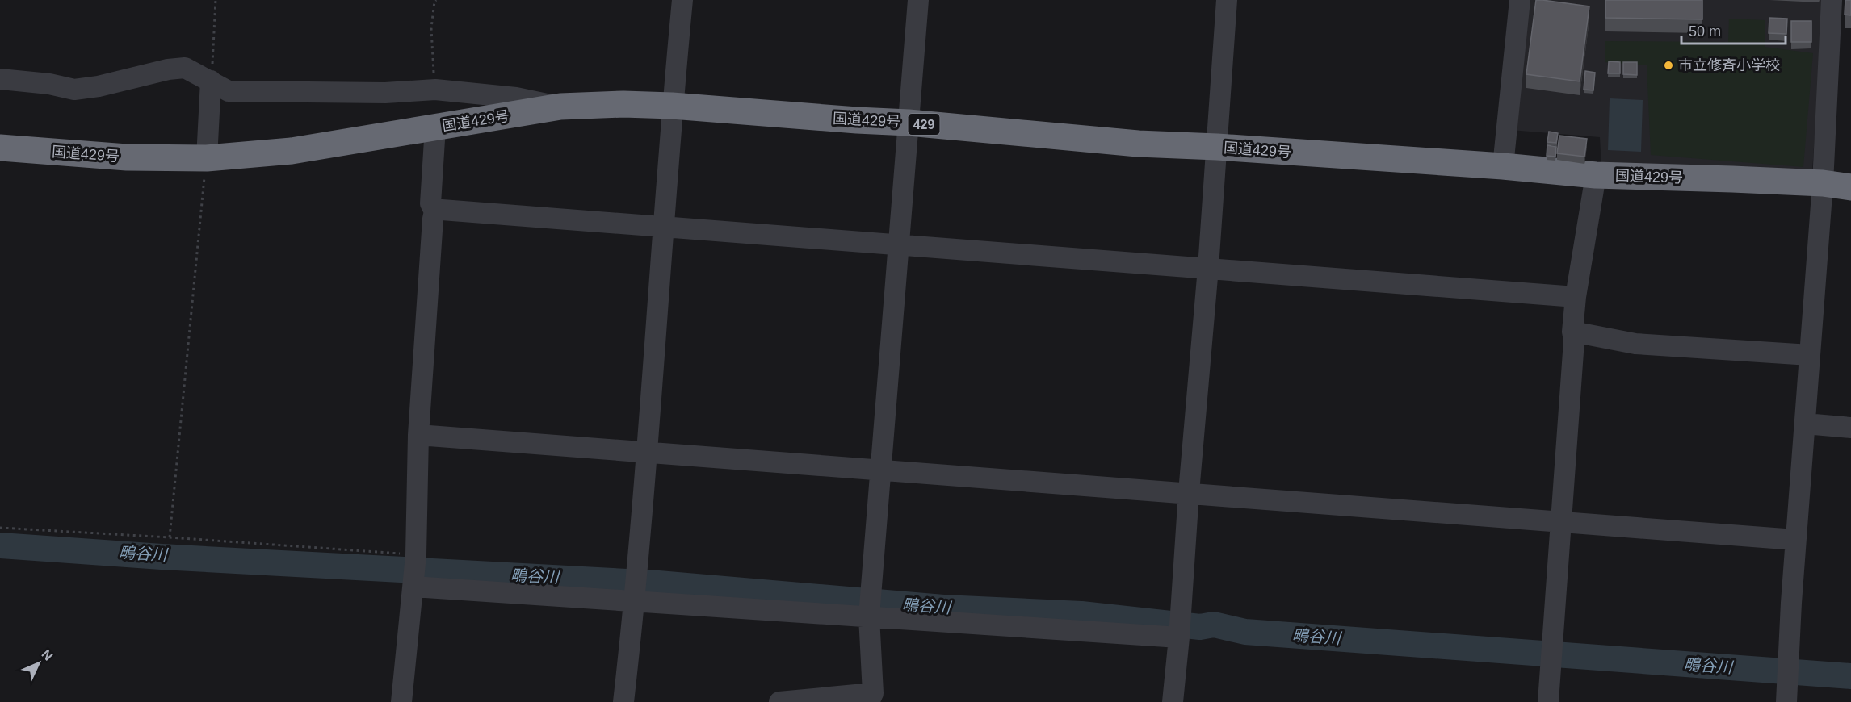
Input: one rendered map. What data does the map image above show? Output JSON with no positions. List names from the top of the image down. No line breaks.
{"streets":{"highway":["国道429号","429"]},"water":["鴫谷川"],"places":["市立修斉小学校"],"scale_bar":"50 m","north":"top right"}
